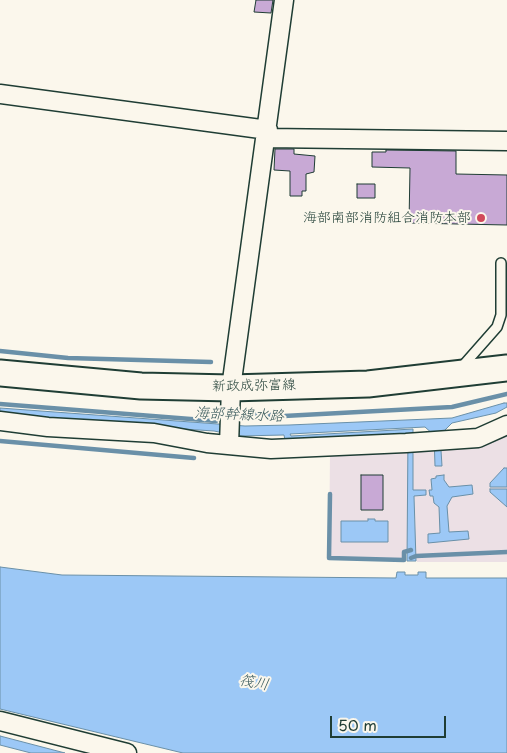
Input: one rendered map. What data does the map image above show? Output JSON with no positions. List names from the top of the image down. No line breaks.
{"streets":{"main road":["新政成弥富線"]},"water":["海部幹線水路","筏川"],"places":["海部南部消防組合消防本部"],"scale_bar":"50 m"}
